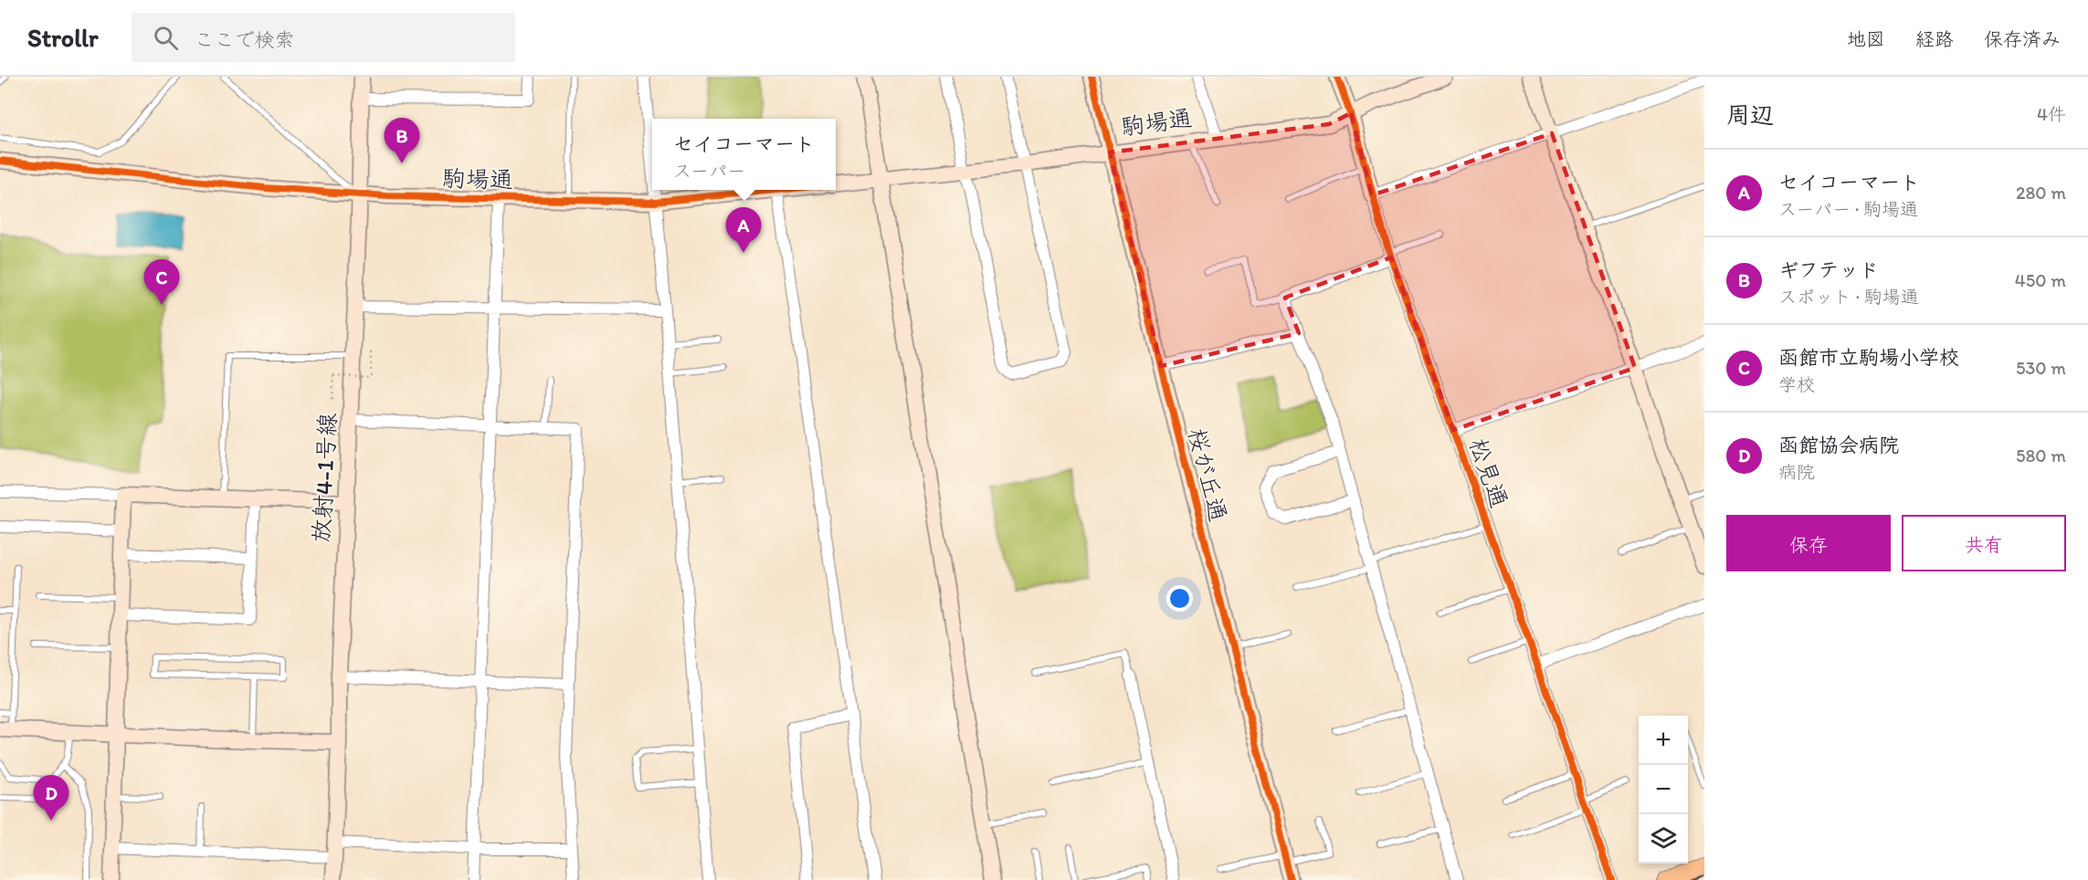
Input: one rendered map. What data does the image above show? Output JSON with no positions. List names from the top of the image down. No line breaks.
{"streets":{"street":["駒場通","松見通","桜が丘通","放射4-1号線"]},"crossings":[["駒場通","松見通"],["駒場通","桜が丘通"],["駒場通","放射4-1号線"]],"page":{"header":"Strollr","search":"ここで検索","nav":["地図","経路","保存済み"],"heading":["周辺","4件"],"pins":["B","A","C","D"],"popup":["セイコーマート","スーパー"],"list":[{"mark":"A","name":"セイコーマート","note":"スーパー · 駒場通","value":"280 m"},{"mark":"B","name":"ギフテッド","note":"スポット · 駒場通","value":"450 m"},{"mark":"C","name":"函館市立駒場小学校","note":"学校","value":"530 m"},{"mark":"D","name":"函館協会病院","note":"病院","value":"580 m"}],"buttons":["保存","共有"],"map_buttons":["+","−"]}}
